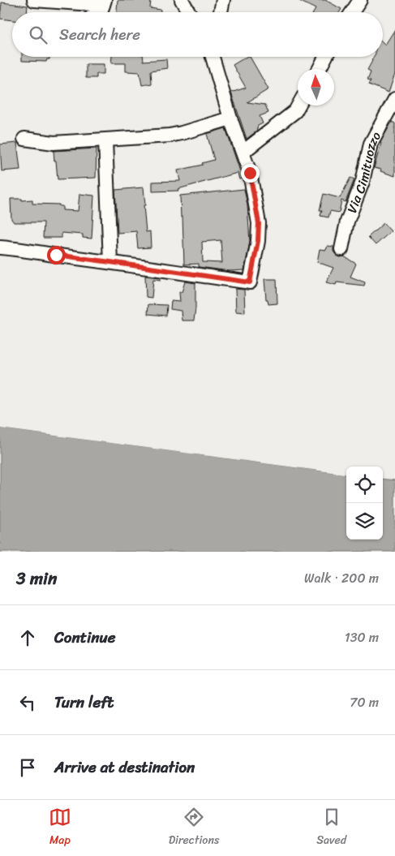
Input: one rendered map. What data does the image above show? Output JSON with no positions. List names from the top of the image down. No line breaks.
{"streets":{"street":["Via Cimituozzo"]},"north":"top","page":{"search":"Search here","heading":["3 min","Walk · 200 m"],"list":[["Continue","130 m"],["Turn left","70 m"],"Arrive at destination"],"nav":["Map","Directions","Saved"]}}
